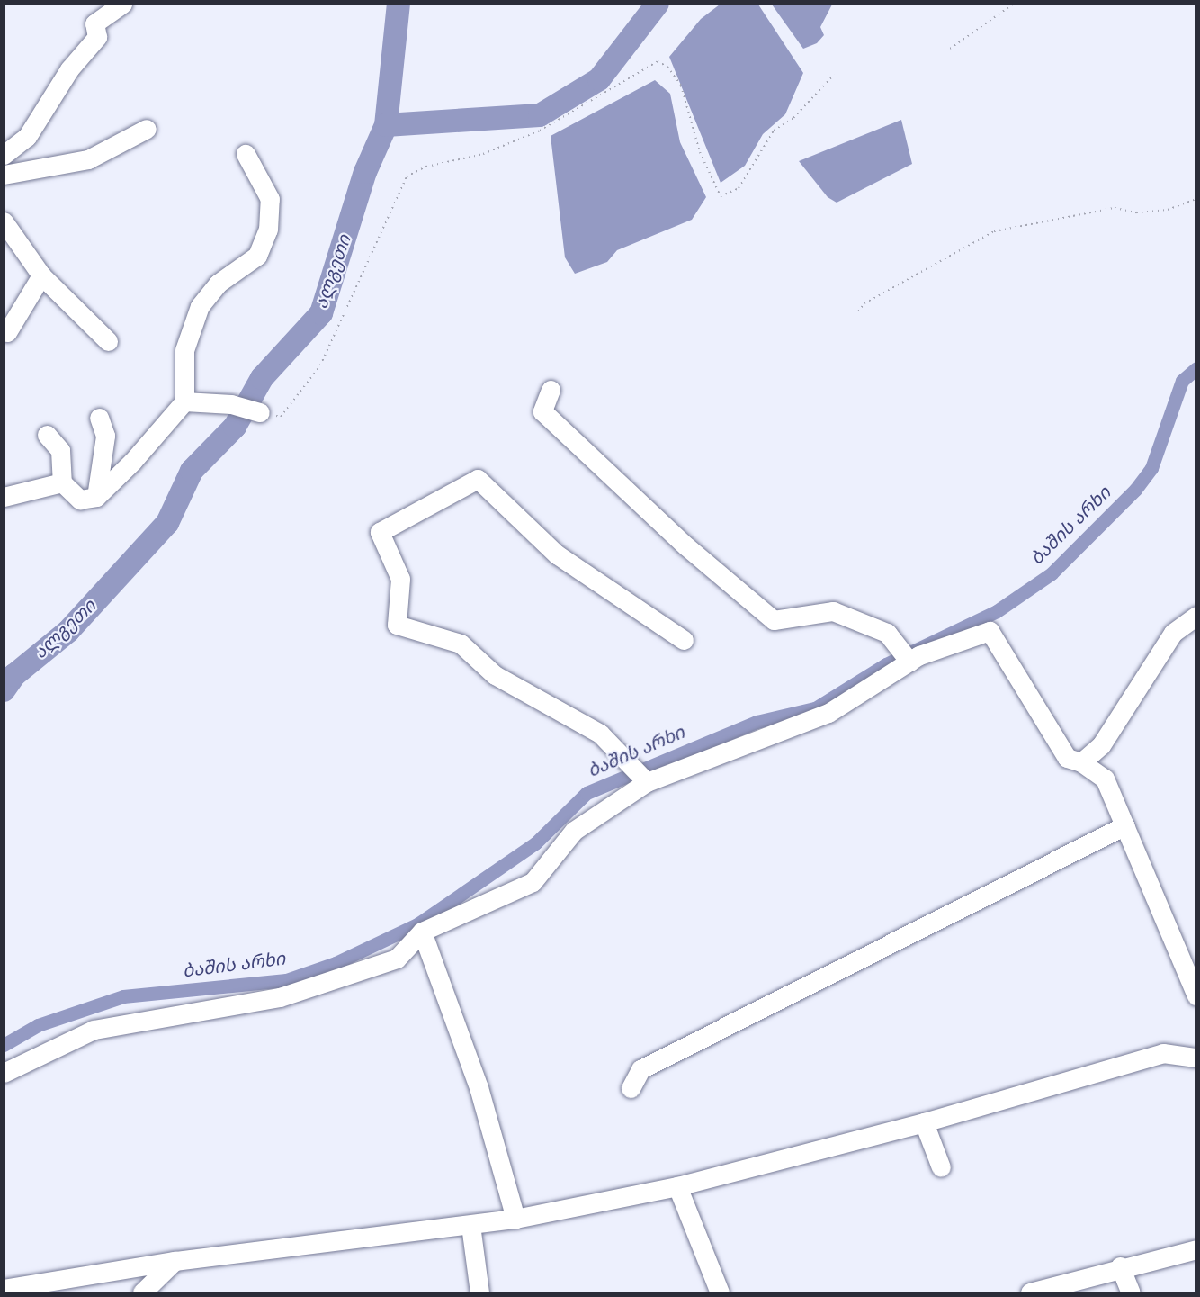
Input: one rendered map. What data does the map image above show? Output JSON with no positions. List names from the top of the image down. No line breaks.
{"water":["ალგეთი","ბაშის არხი"]}
